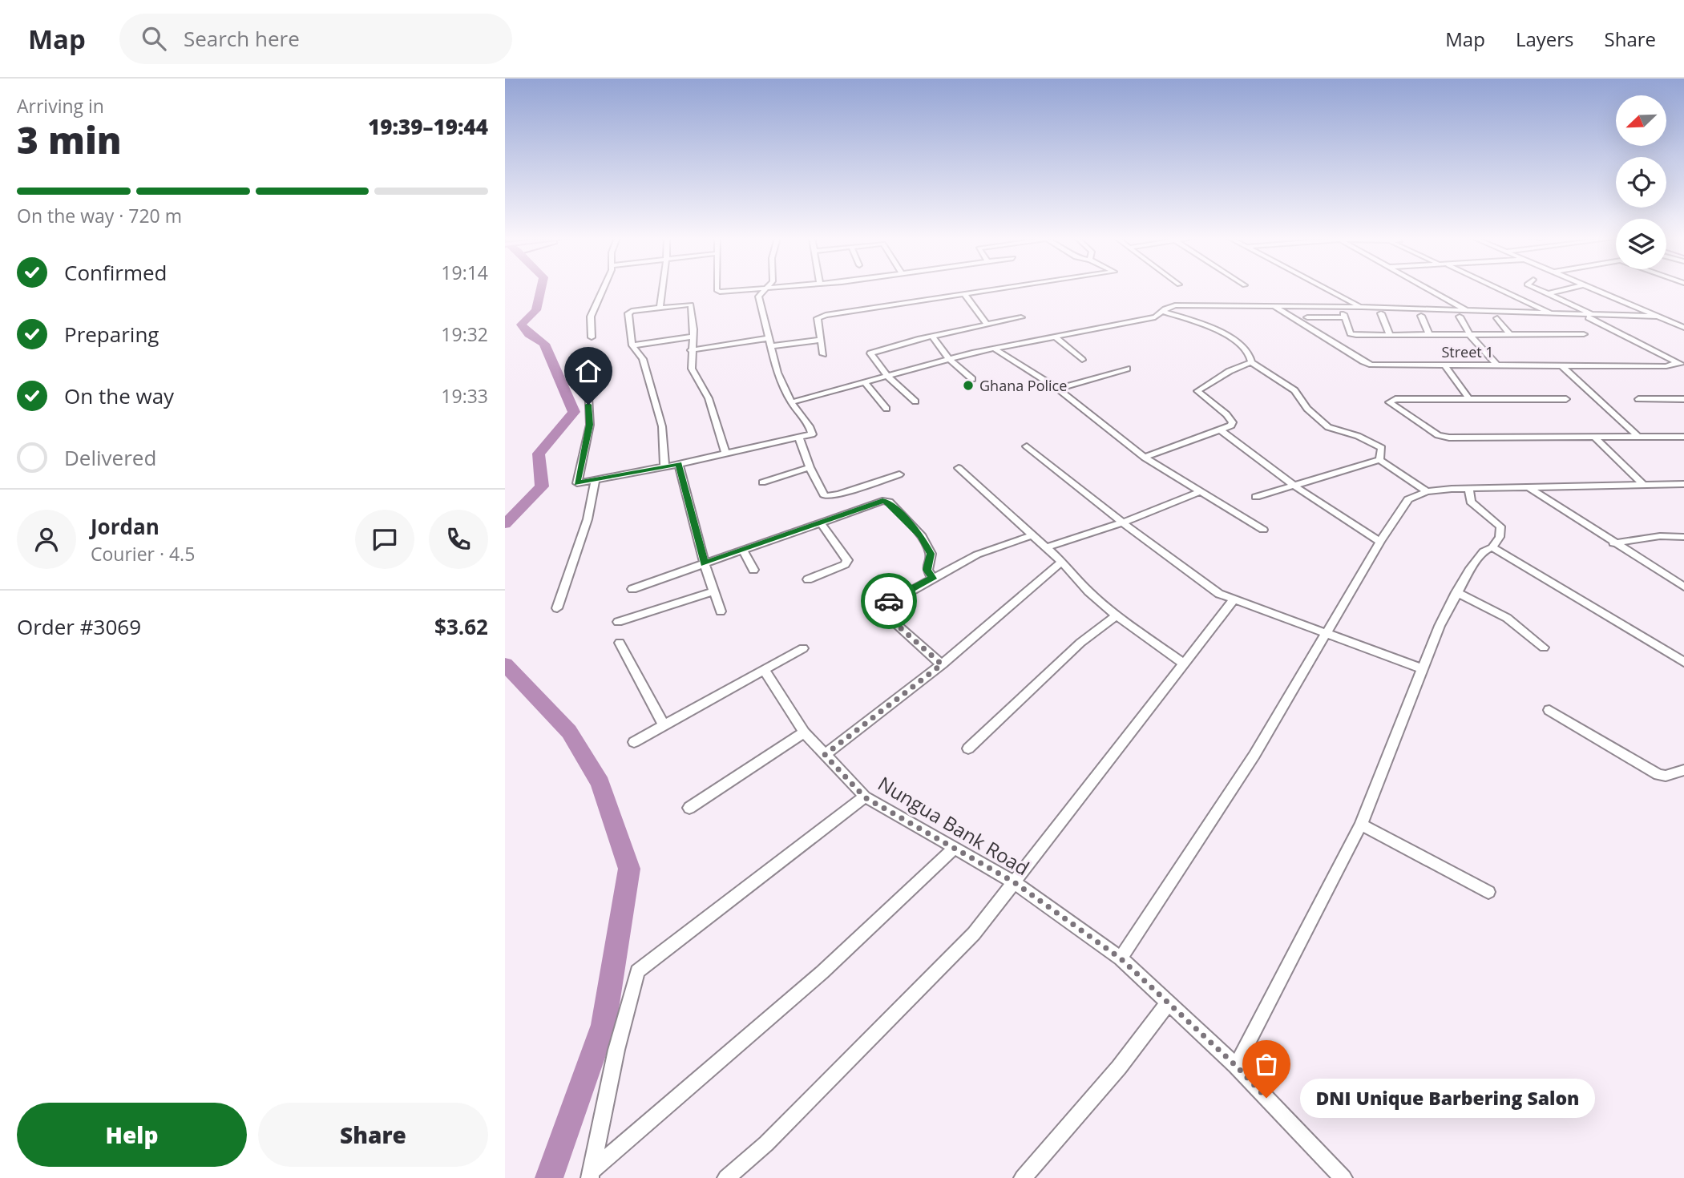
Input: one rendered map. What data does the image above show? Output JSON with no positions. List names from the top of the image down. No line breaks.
{"streets":{"street":["Street 1","Nungua Bank Road"]},"places":["Ghana Police","DNI Unique Barbering Salon"],"north":"bottom left","page":{"header":"Map","search":"Search here","nav":["Map","Layers","Share"],"heading":["3 min","Arriving in","19:39–19:44"],"panel":["Jordan","Courier · 4.5","Order #3069","$3.62"],"bar":"On the way · 720 m","list":[["Confirmed","19:14"],["Preparing","19:32"],["On the way","19:33"],"Delivered"],"bubble":"DNI Unique Barbering Salon","buttons":["Help","Share"]}}
